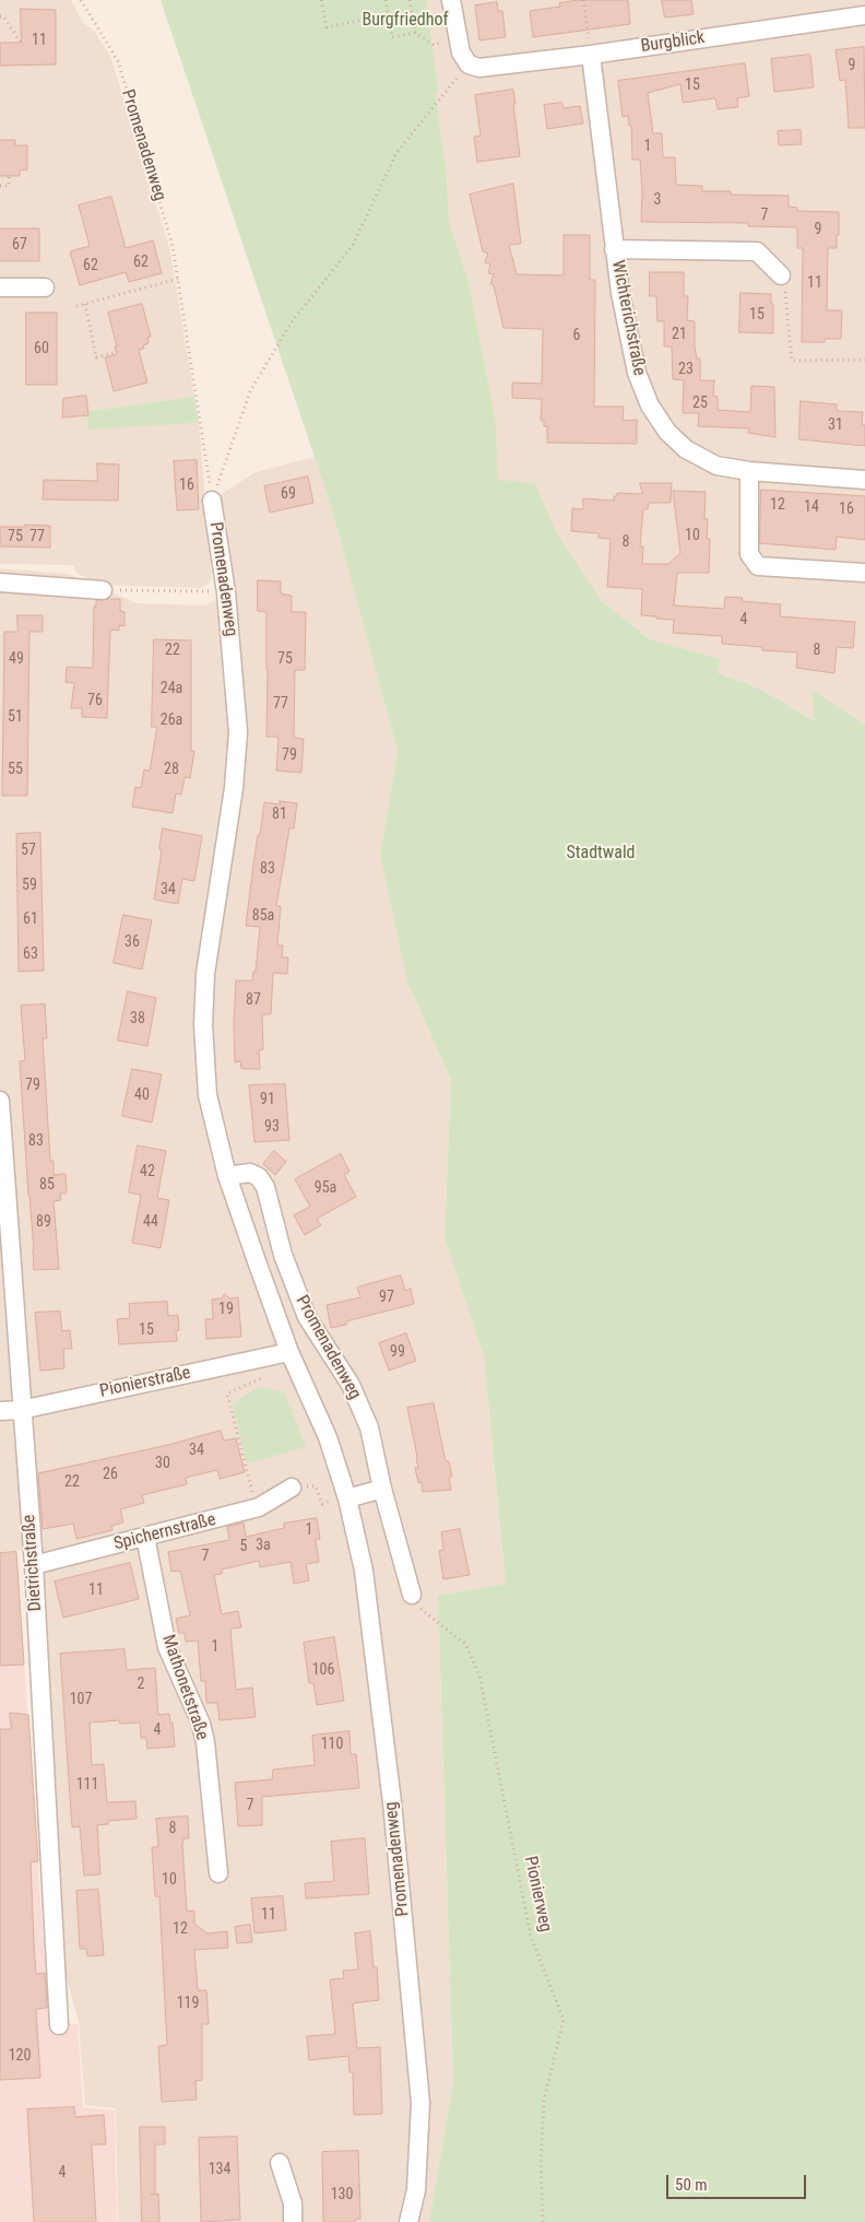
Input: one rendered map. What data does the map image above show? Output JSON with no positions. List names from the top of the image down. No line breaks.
{"streets":{"street":["Burgblick","Promenadenweg","Wichterichstraße","Pionierstraße","Spichernstraße","Dietrichstraße","Mathonetstraße"],"path":["Pionierweg"]},"crossings":[["Burgblick","Wichterichstraße"],["Promenadenweg","Pionierstraße"],["Promenadenweg","Pionierweg"],["Pionierstraße","Dietrichstraße"],["Spichernstraße","Dietrichstraße"],["Spichernstraße","Mathonetstraße"]],"parks":["Burgfriedhof","Stadtwald"],"house_numbers":["11","9","15","1","3","7","9","67","62","62","11","15","21","6","60","23","25","31","16","69","12","14","16","10","75","77","8","4","22","8","49","75","24a","76","77","51","26a","79","55","28","81","57","83","59","34","85a","61","36","63","87","38","79","40","91","93","83","42","85","95a","89","44","97","19","15","99","34","30","26","22","1","3a","5","7","11","1","106","2","107","4","110","111","7","8","10","11","12","119","120","134","4","130"],"scale_bar":"50 m"}
